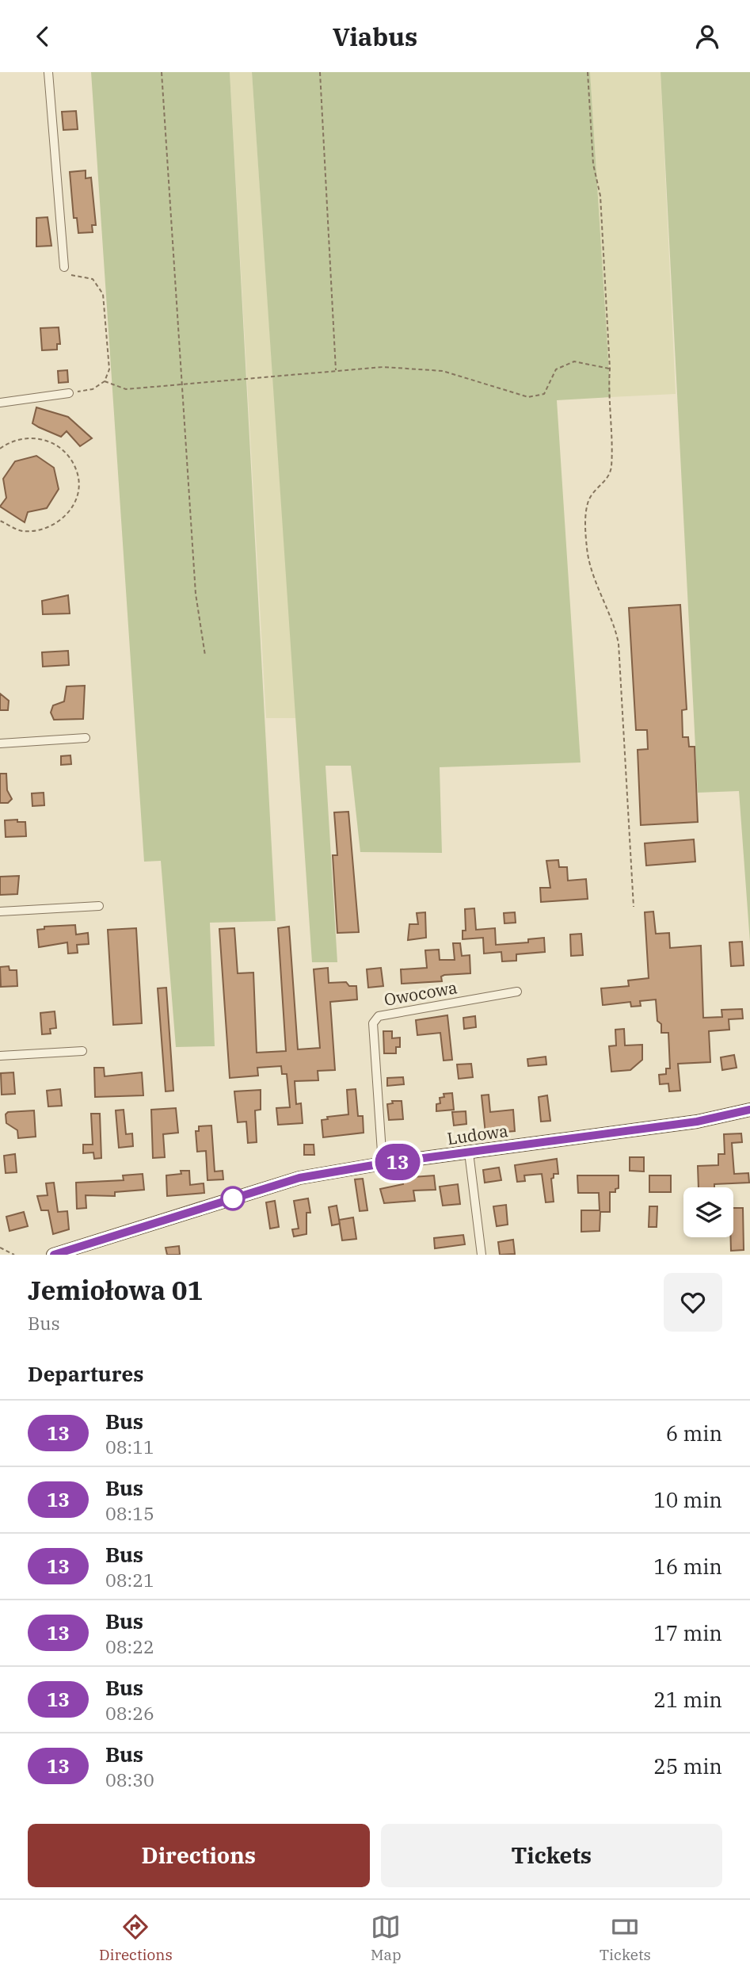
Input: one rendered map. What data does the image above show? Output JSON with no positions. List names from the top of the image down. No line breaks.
{"streets":{"main road":["Ludowa"],"street":["Owocowa"]},"crossings":[["Owocowa","Ludowa"]],"lines":["bus line 13"],"page":{"header":"Viabus","on_map":"13","heading":[["Jemiołowa 01","Bus"],"Departures"],"list":[{"mark":"13","name":"Bus","note":"08:11","value":"6 min"},{"mark":"13","name":"Bus","note":"08:15","value":"10 min"},{"mark":"13","name":"Bus","note":"08:21","value":"16 min"},{"mark":"13","name":"Bus","note":"08:22","value":"17 min"},{"mark":"13","name":"Bus","note":"08:26","value":"21 min"},{"mark":"13","name":"Bus","note":"08:30","value":"25 min"}],"buttons":["Directions","Tickets"],"tabs":["Directions","Map","Tickets"]}}
